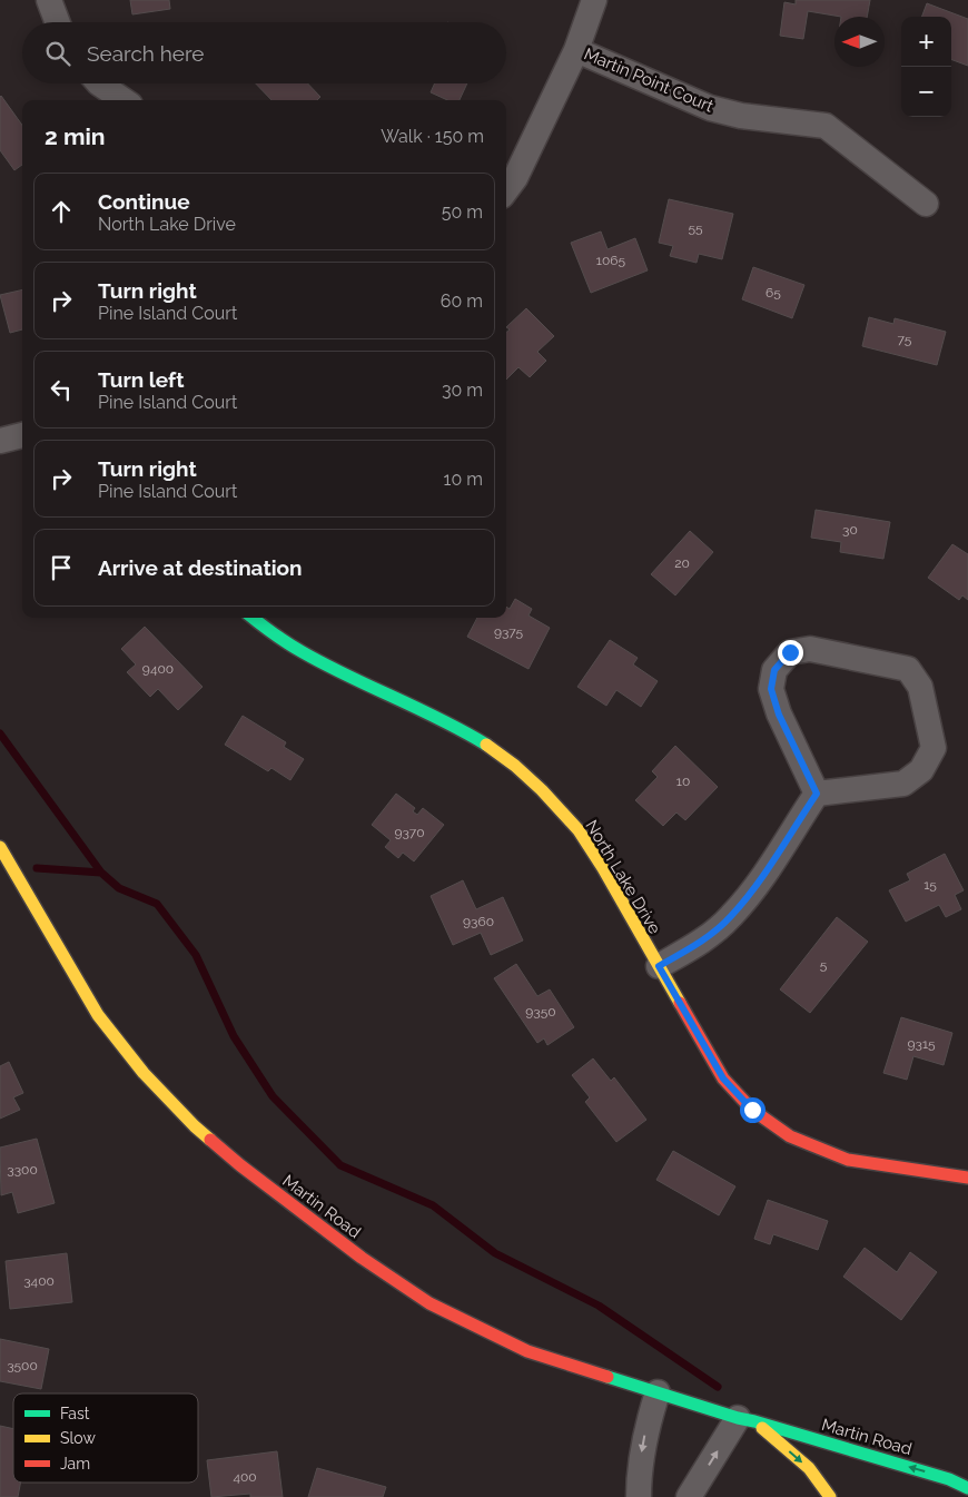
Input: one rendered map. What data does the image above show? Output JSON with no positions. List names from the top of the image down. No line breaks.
{"streets":{"street":["Martin Point Court","North Lake Drive","Martin Road"]},"house_numbers":["55","1065","65","75","30","20","9375","9400","10","9370","15","9360","5","9350","9315","3300","3400","3500","400"],"legend":["Fast","Slow","Jam"],"north":"left","page":{"map_buttons":["+","−"],"search":"Search here","heading":["2 min","Walk · 150 m"],"list":[["Continue","North Lake Drive","50 m"],["Turn right","Pine Island Court","60 m"],["Turn left","Pine Island Court","30 m"],["Turn right","Pine Island Court","10 m"],"Arrive at destination"]}}
